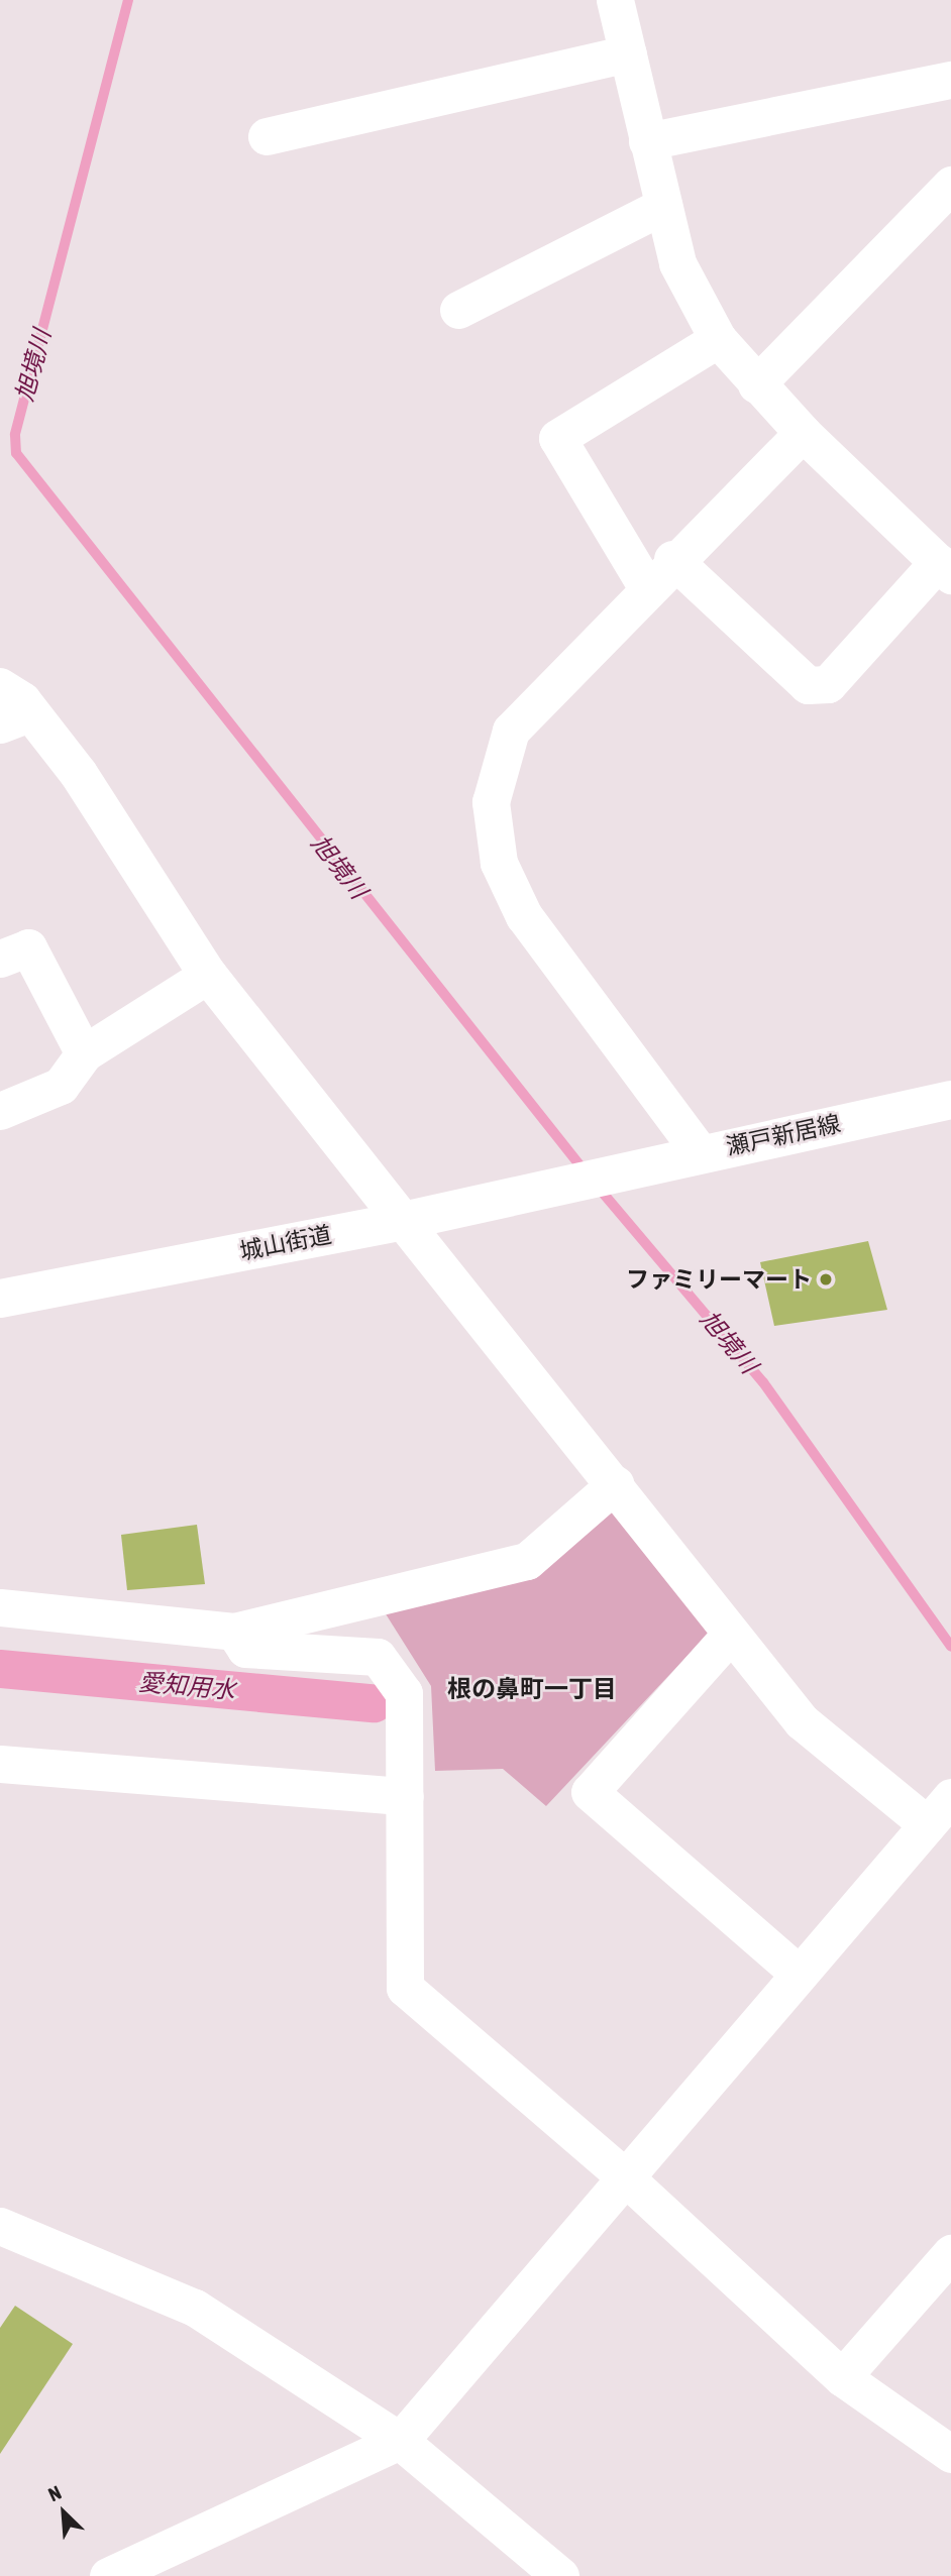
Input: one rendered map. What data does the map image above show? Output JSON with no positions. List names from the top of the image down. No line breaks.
{"streets":{"street":["瀬戸新居線","城山街道"]},"crossings":[["瀬戸新居線","城山街道"]],"districts":["根の鼻町一丁目"],"water":["旭境川","愛知用水"],"places":["ファミリーマート"],"north":"top left"}
